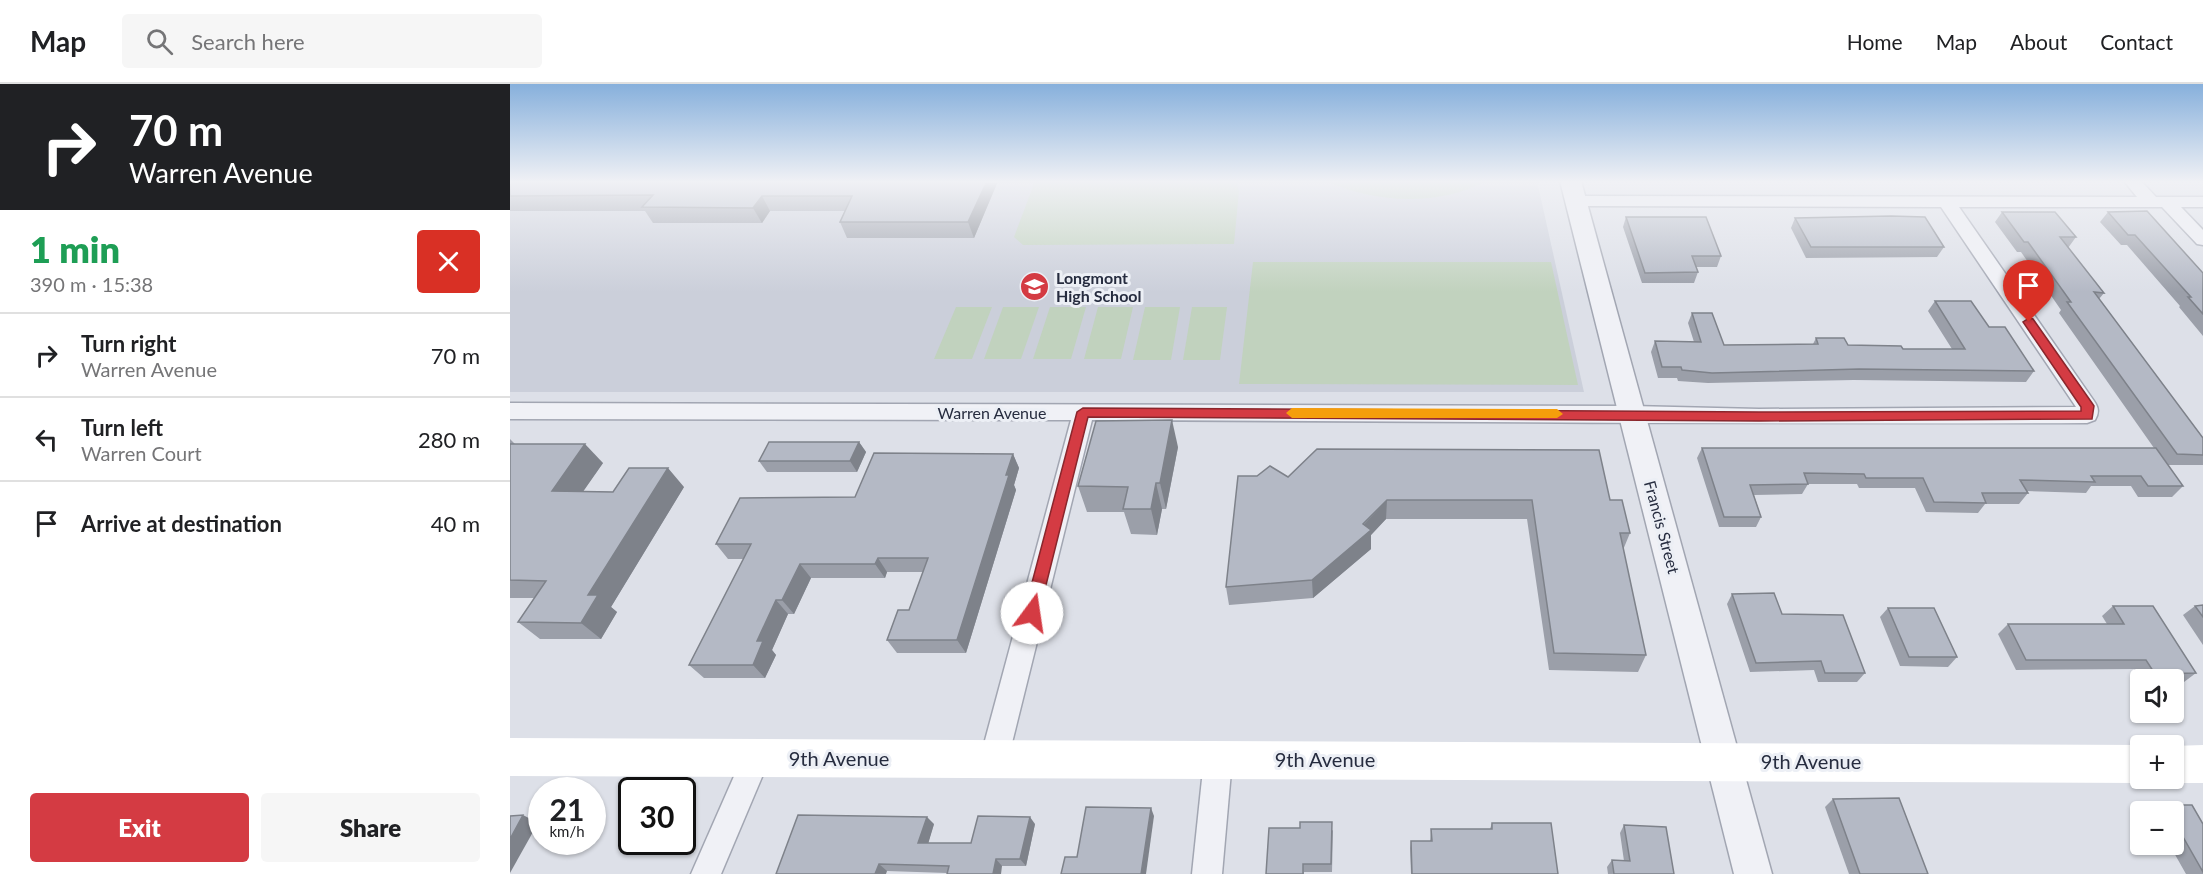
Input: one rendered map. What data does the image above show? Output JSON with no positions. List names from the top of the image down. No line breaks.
{"streets":{"main road":["9th Avenue"],"street":["Warren Avenue","Francis Street"]},"crossings":[["Warren Avenue","Francis Street"],["Francis Street","9th Avenue"]],"places":{"school or university":["Longmont High School"]},"page":{"header":"Map","search":"Search here","nav":["Home","Map","About","Contact"],"turn":["70 m","Warren Avenue"],"heading":["1 min","390 m · 15:38"],"list":[{"name":"Turn right","note":"Warren Avenue","value":"70 m"},{"name":"Turn left","note":"Warren Court","value":"280 m"},{"name":"Arrive at destination","value":"40 m"}],"map_buttons":["+","−"],"speed":"21 km/h","limit":"30","buttons":["Exit","Share"]}}
